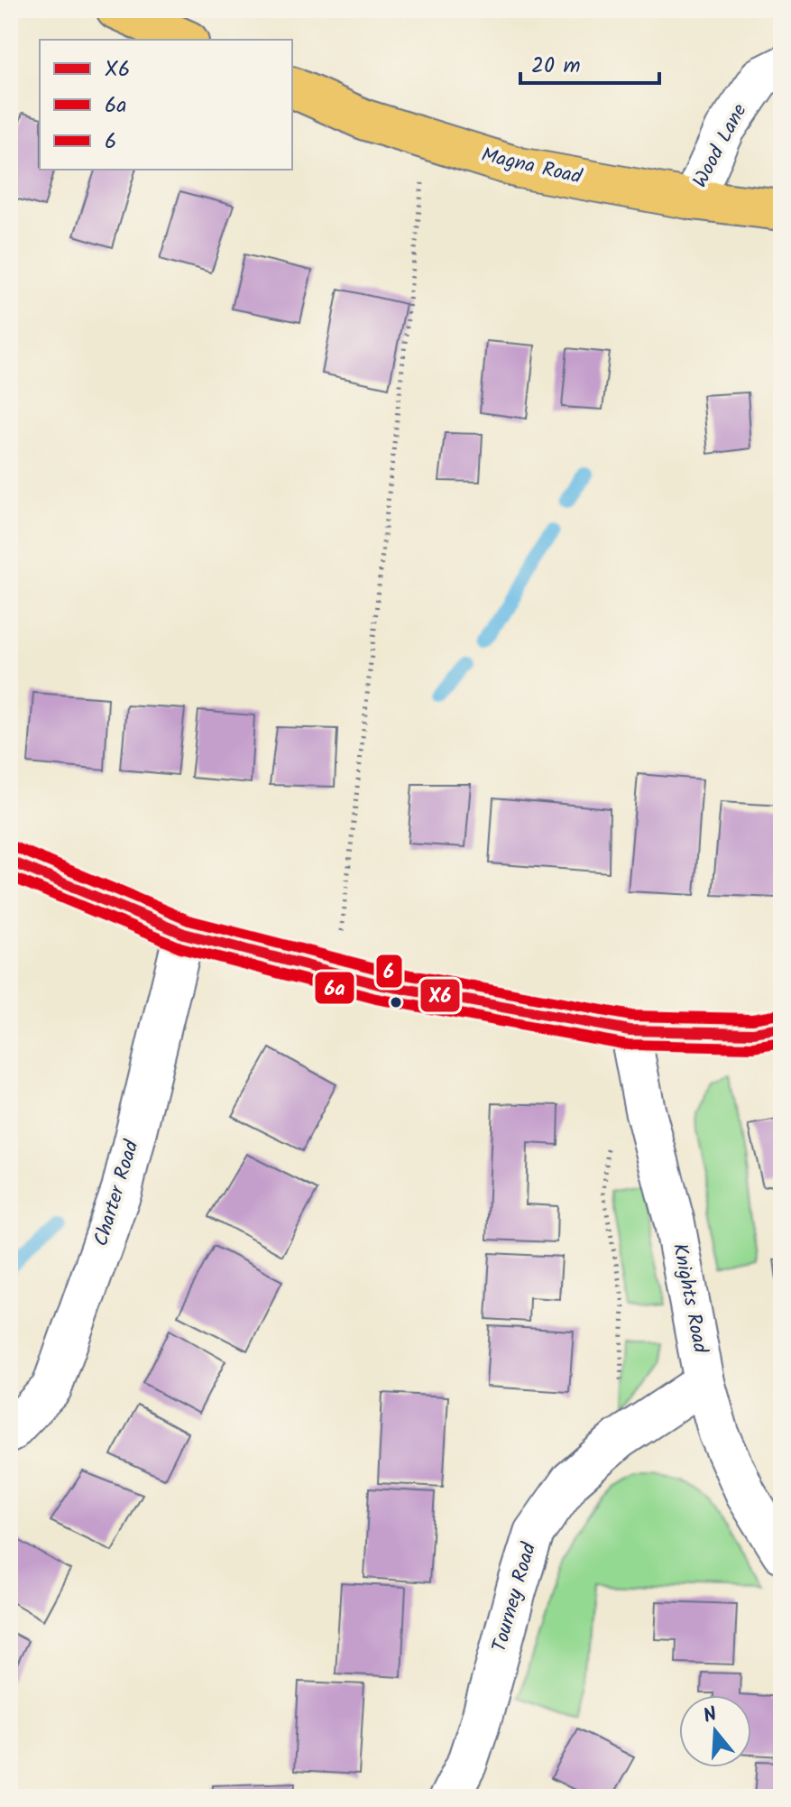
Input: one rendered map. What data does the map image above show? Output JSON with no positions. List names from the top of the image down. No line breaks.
{"streets":{"main road":["Magna Road"],"street":["Wood Lane","Charter Road","Knights Road","Tourney Road"]},"crossings":[["Wood Lane","Magna Road"],["Knights Road","Tourney Road"]],"lines":["transit line 6","transit line X6","transit line 6a"],"legend":["X6","6a","6"],"scale_bar":"20 m","north":"top"}
